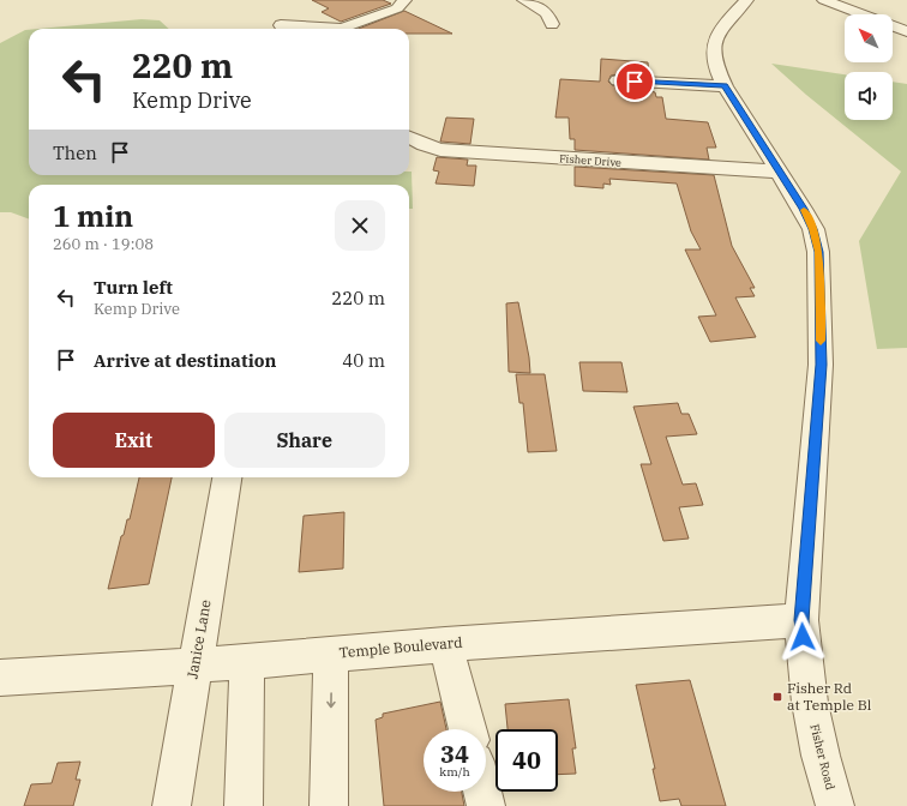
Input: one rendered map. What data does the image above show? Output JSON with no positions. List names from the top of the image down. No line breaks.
{"streets":{"street":["Fisher Drive","Janice Lane","Temple Boulevard","Fisher Road"]},"crossings":[["Fisher Drive","Fisher Road"],["Janice Lane","Temple Boulevard"],["Temple Boulevard","Fisher Road"]],"places":{"transit":["Fisher Rd at Temple Bl"]},"north":"top left","page":{"turn":["220 m","Kemp Drive"],"then":"Then","heading":["1 min","260 m · 19:08"],"list":[{"name":"Turn left","note":"Kemp Drive","value":"220 m"},{"name":"Arrive at destination","value":"40 m"}],"buttons":["Exit","Share"],"speed":"34 km/h","limit":"40"}}
